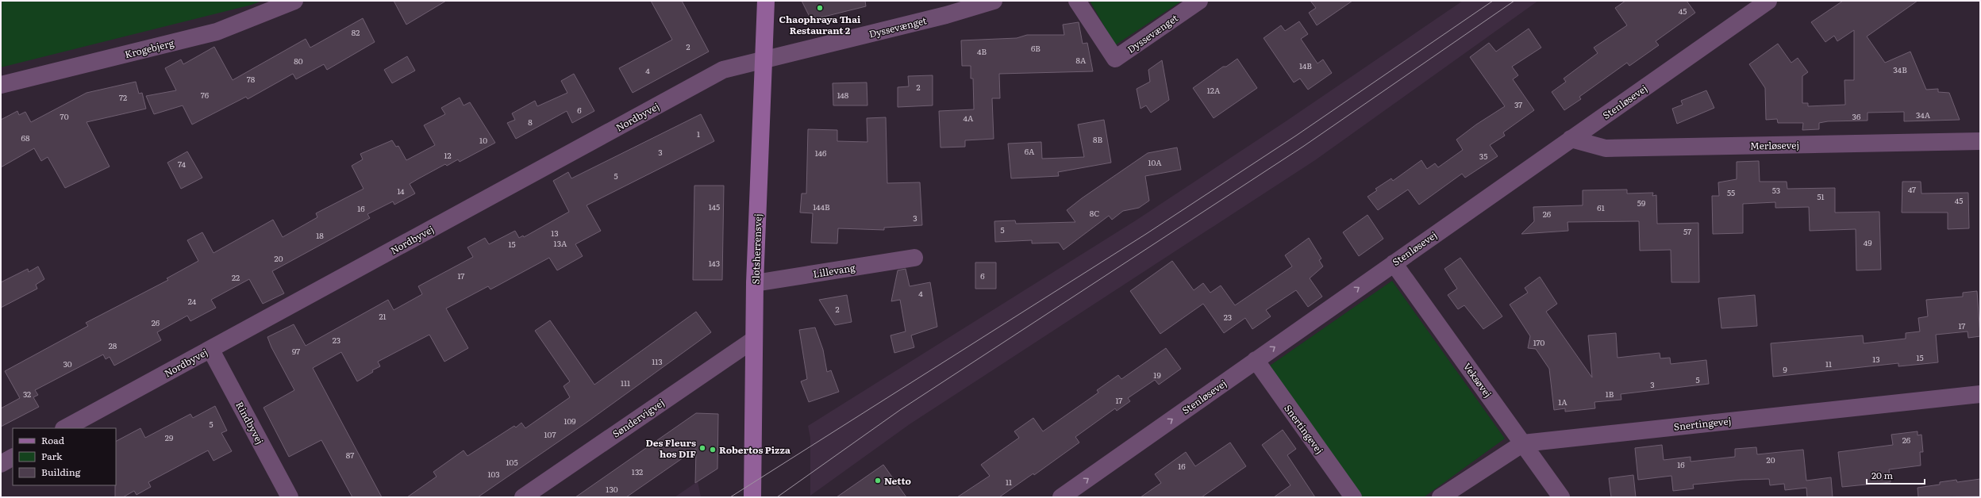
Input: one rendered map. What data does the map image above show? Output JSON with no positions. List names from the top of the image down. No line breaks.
{"streets":{"street":["Dyssevænget","Krogebjerg","Stenløsevej","Nordbyvej","Merløsevej","Slotsherrensvej","Lillevang","Veksøvej","Søndervigvej","Rindbyvej","Snertingevej"]},"crossings":[["Dyssevænget","Nordbyvej"],["Dyssevænget","Slotsherrensvej"],["Stenløsevej","Merløsevej"],["Stenløsevej","Veksøvej"],["Stenløsevej","Snertingevej"],["Nordbyvej","Slotsherrensvej"],["Nordbyvej","Rindbyvej"],["Slotsherrensvej","Lillevang"],["Slotsherrensvej","Søndervigvej"],["Veksøvej","Snertingevej"]],"one_way":["Stenløsevej"],"places":["Chaophraya Thai Restaurant 2","Des Fleurs hos DIF","Robertos Pizza","Netto"],"house_numbers":["45","82","2","6B","4B","8A","80","14B","34B","4","78","2","12A","76","148","72","37","6","34A","70","36","4A","8","1","68","8B","10","6A","3","146","12","35","10A","74","5","47","53","14","55","51","45","59","145","144B","61","16","8C","26","3","5","57","13","18","49","13A","15","20","143","17","6","22","4","24","2","21","23","26","17","23","170","28","97","15","13","113","30","11","9","19","5","111","3","32","1B","17","1A","109","5","107","29","26","87","20","105","16","16","132","103","11","130"],"legend":["Road","Park","Building"],"scale_bar":"20 m"}
